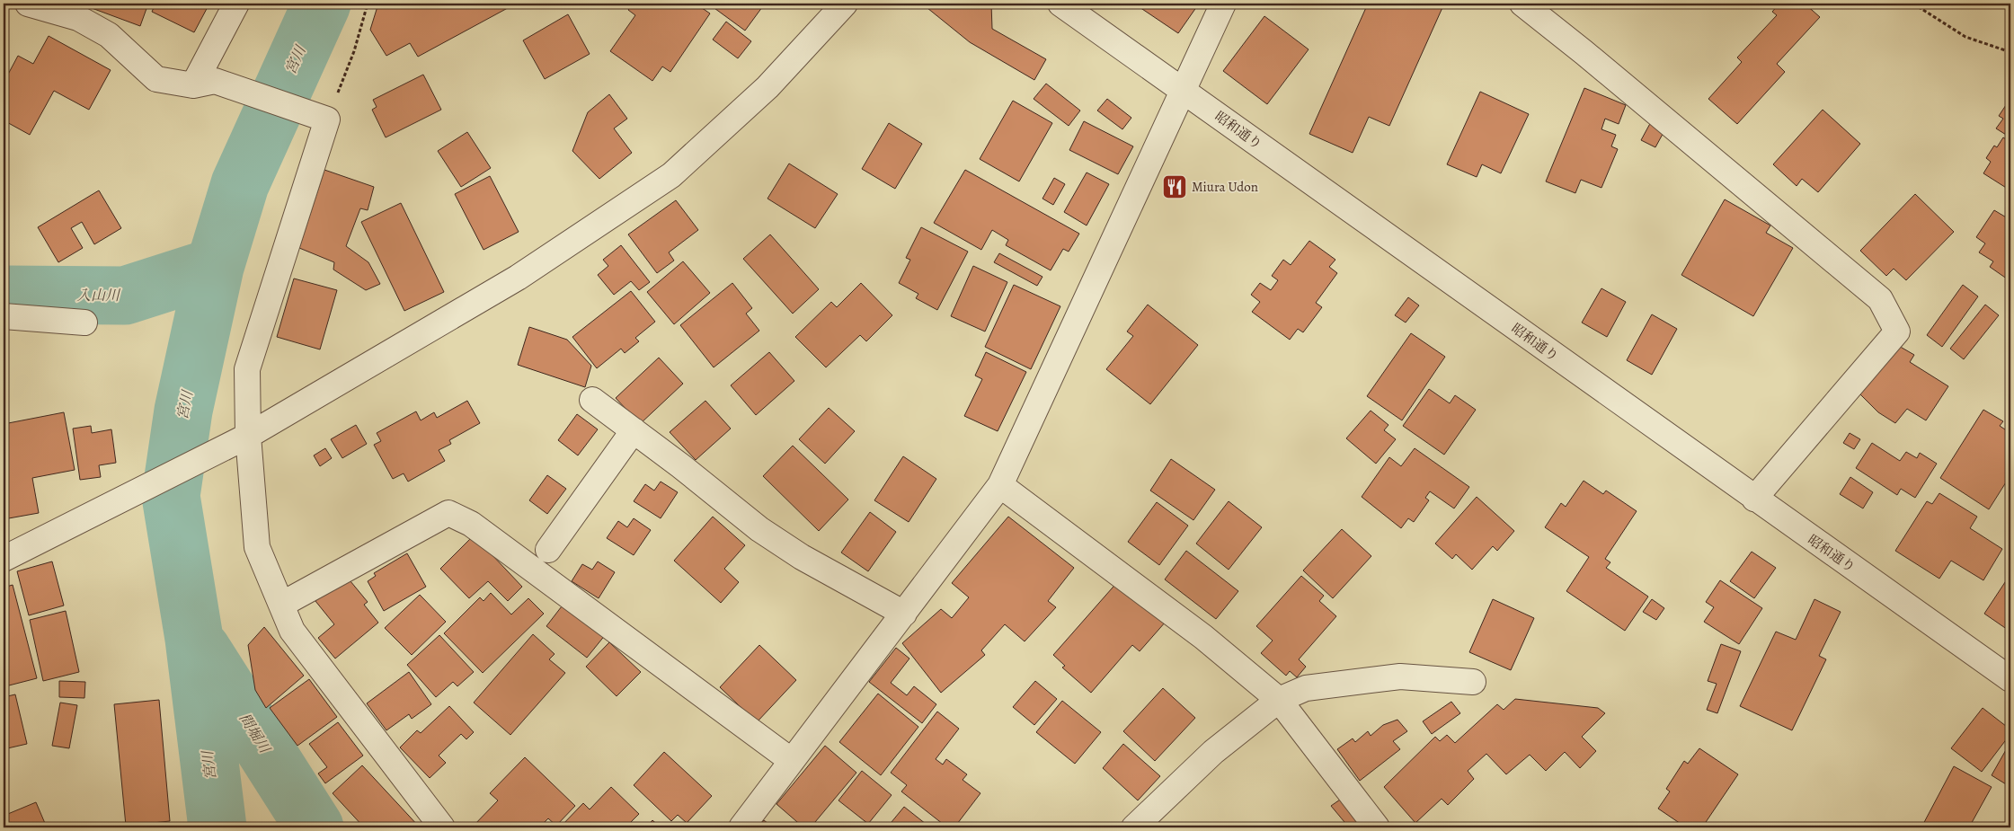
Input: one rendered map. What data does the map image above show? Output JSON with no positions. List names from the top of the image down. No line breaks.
{"streets":{"street":["昭和通り"]},"water":["宮川","入山川","間堀川"],"places":{"restaurant":["Miura Udon"]}}
